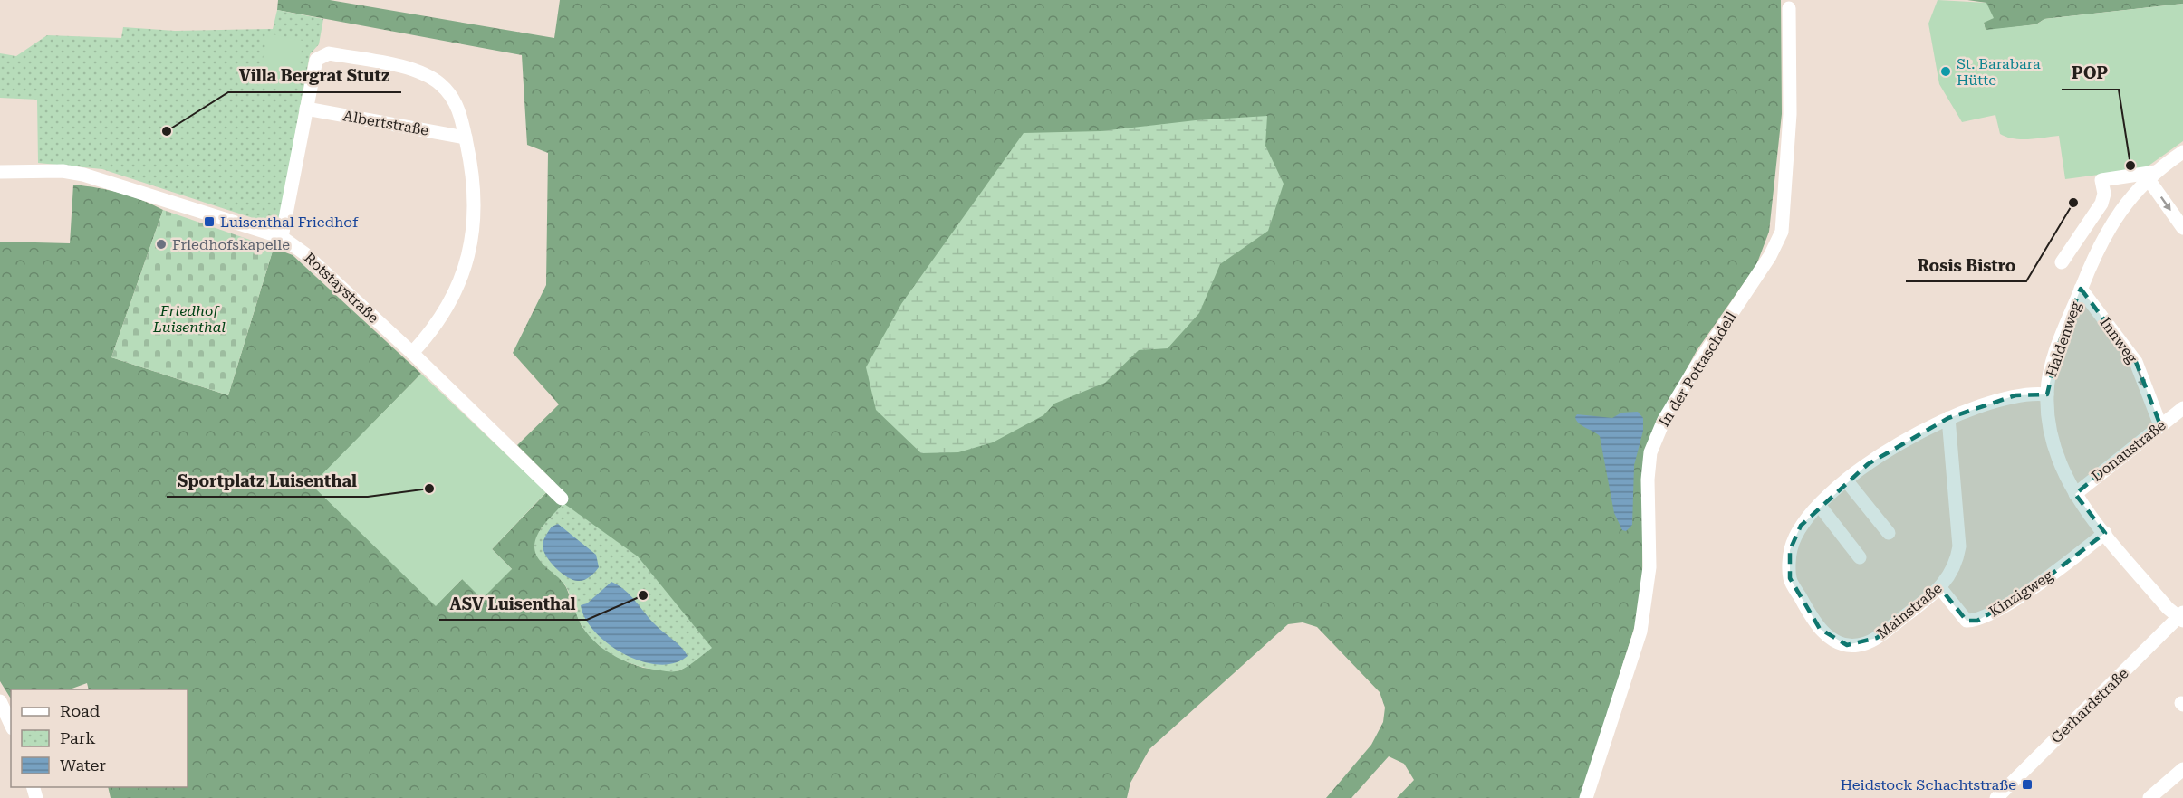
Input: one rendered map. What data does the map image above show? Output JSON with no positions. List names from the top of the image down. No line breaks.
{"streets":{"street":["Albertstraße","Rotstaystraße","Haldenweg","Innweg","In der Pottaschdell","Donaustraße","Kinzigweg","Mainstraße","Gerhardstraße"]},"crossings":[["Haldenweg","Innweg"],["Haldenweg","Donaustraße"],["Haldenweg","Kinzigweg"],["Haldenweg","Mainstraße"],["Haldenweg","Gerhardstraße"],["Innweg","Donaustraße"],["Kinzigweg","Mainstraße"]],"one_way":["Innweg"],"parks":["Friedhof Luisenthal"],"places":{"other":["St. Barabara Hütte","Villa Bergrat Stutz","POP","Rosis Bistro","Friedhofskapelle","Sportplatz Luisenthal","ASV Luisenthal"],"transit":["Luisenthal Friedhof","Heidstock Schachtstraße"]},"legend":["Road","Park","Water"]}
